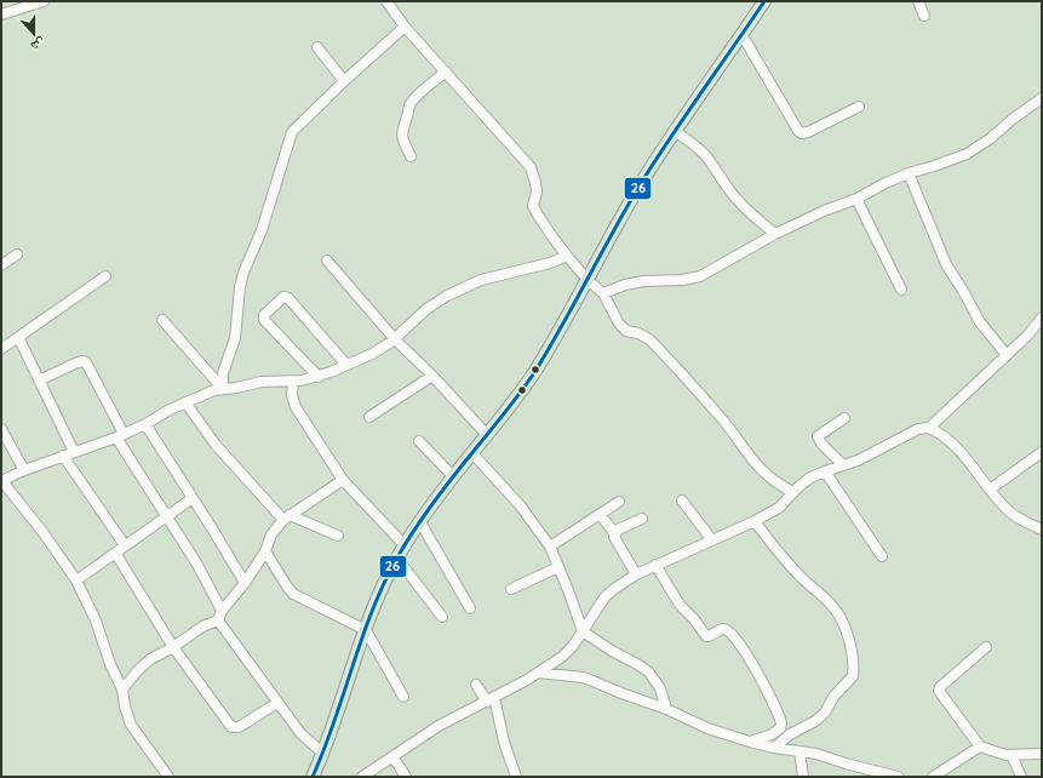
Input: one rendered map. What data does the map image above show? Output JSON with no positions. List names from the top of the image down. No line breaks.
{"lines":["transit line 26"],"north":"bottom"}
